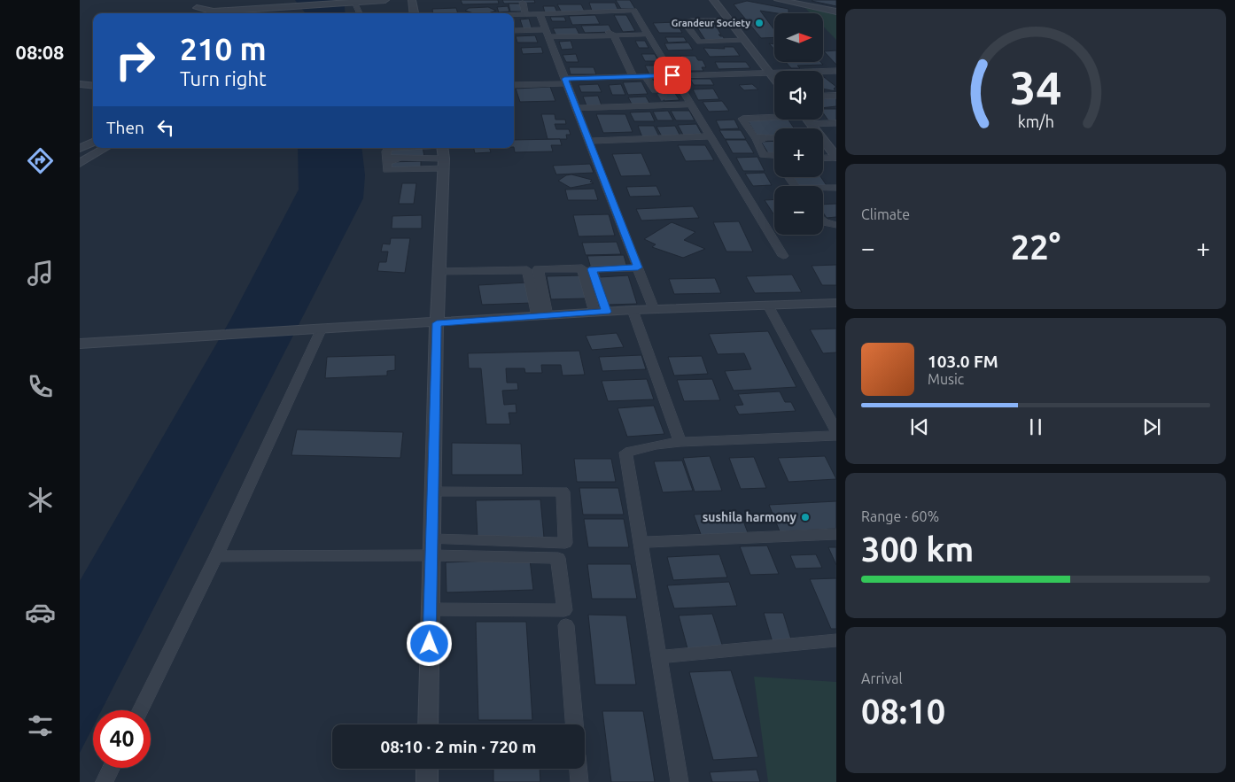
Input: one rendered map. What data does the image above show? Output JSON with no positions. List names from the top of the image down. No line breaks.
{"places":["Grandeur Society","sushila harmony"],"north":"right","page":{"tabs":"08:08","map_buttons":["+","−"],"turn":["210 m","Turn right"],"then":"Then","tile":["Climate",["Range · 60%","300 km"],["Arrival","08:10"]],"heat":["−","22°","+"],"song":["103.0 FM","Music"],"limit":"40","trip":"08:10 · 2 min · 720 m","gauge":["34","km/h"]}}
